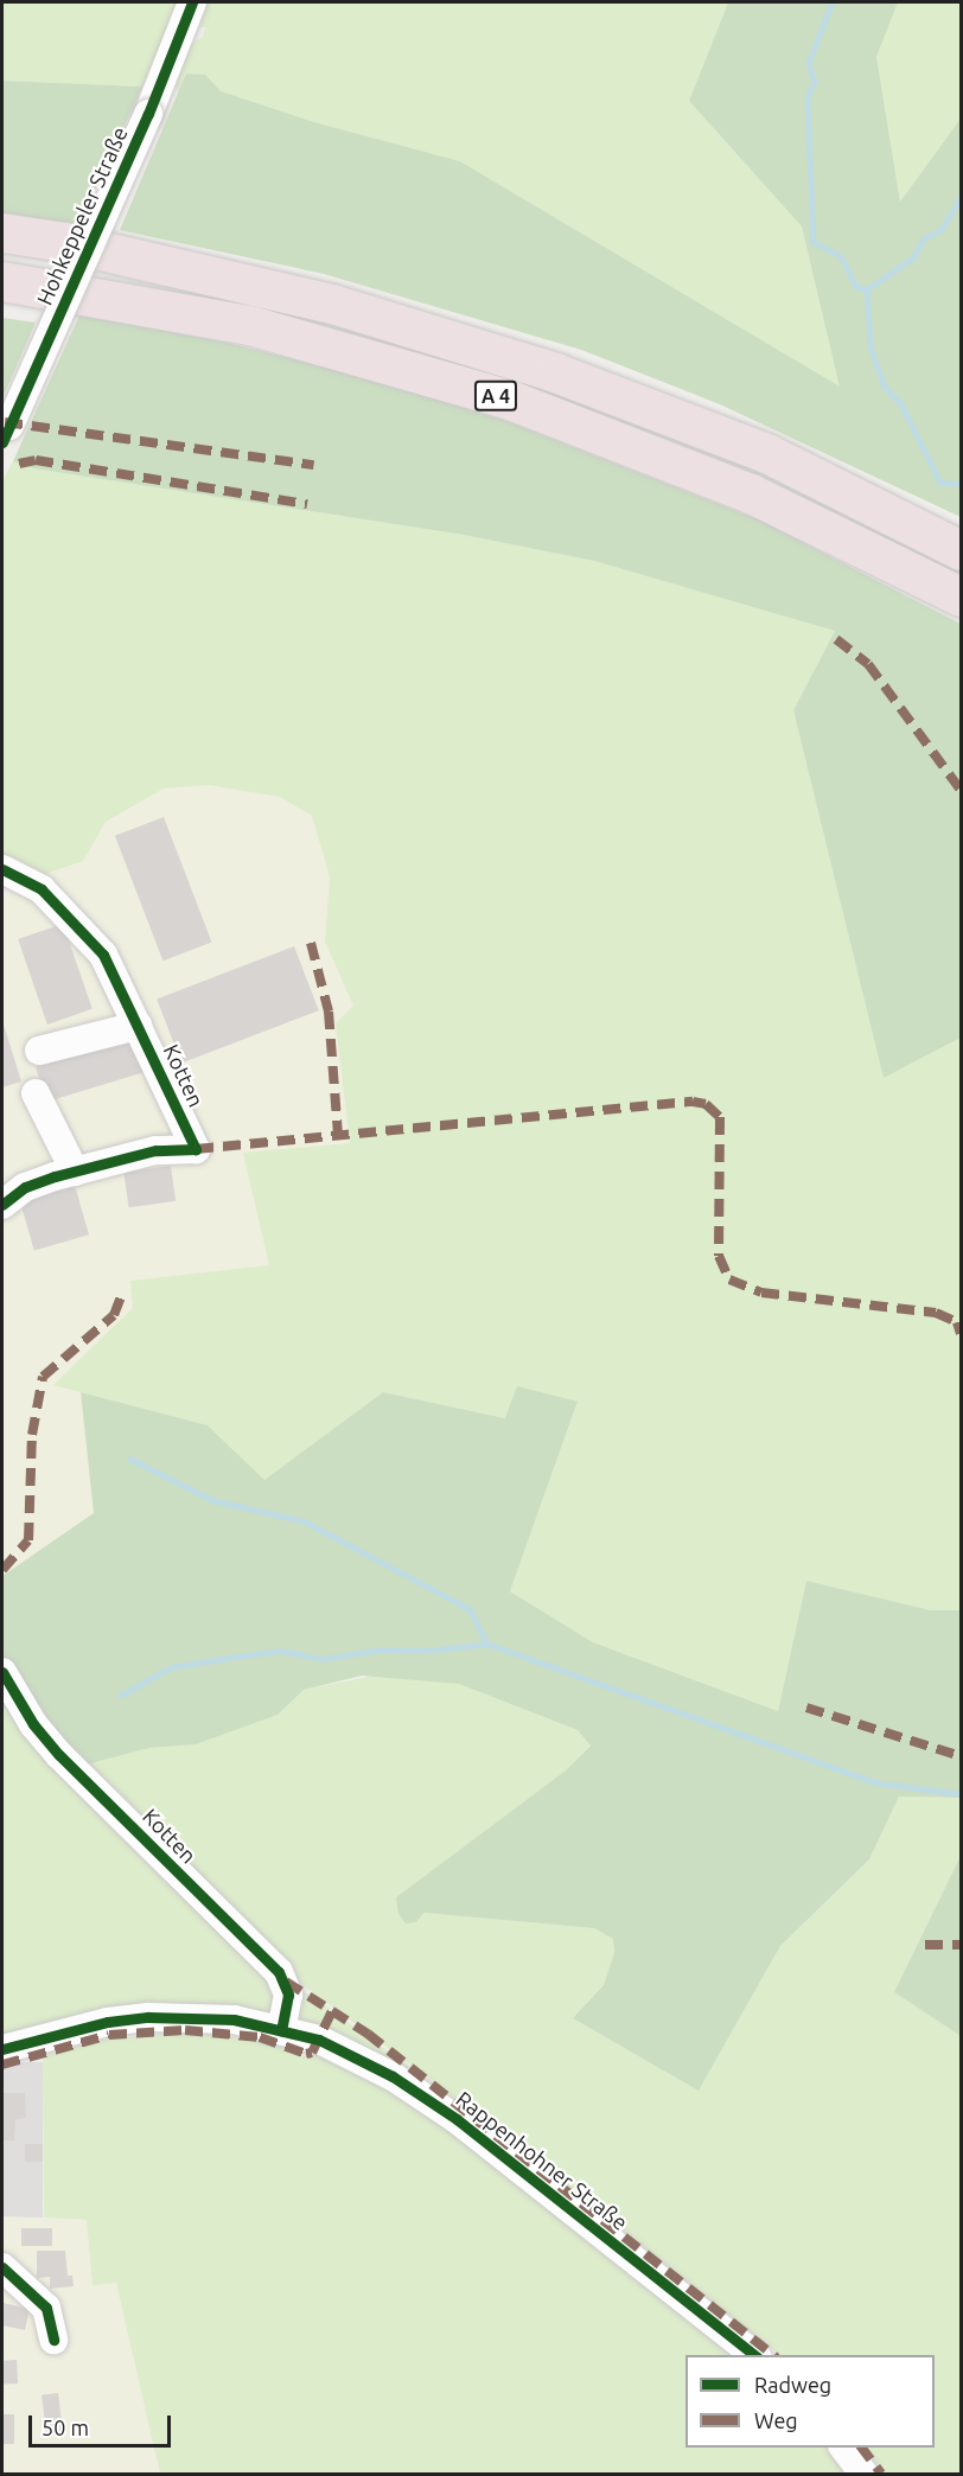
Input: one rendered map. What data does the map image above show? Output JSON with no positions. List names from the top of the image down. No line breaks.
{"streets":{"highway":["A 4"],"street":["Hohkeppeler Straße","Kotten","Rappenhohner Straße"]},"crossings":[["Kotten","Rappenhohner Straße"]],"legend":["Radweg","Weg"],"scale_bar":"50 m"}
